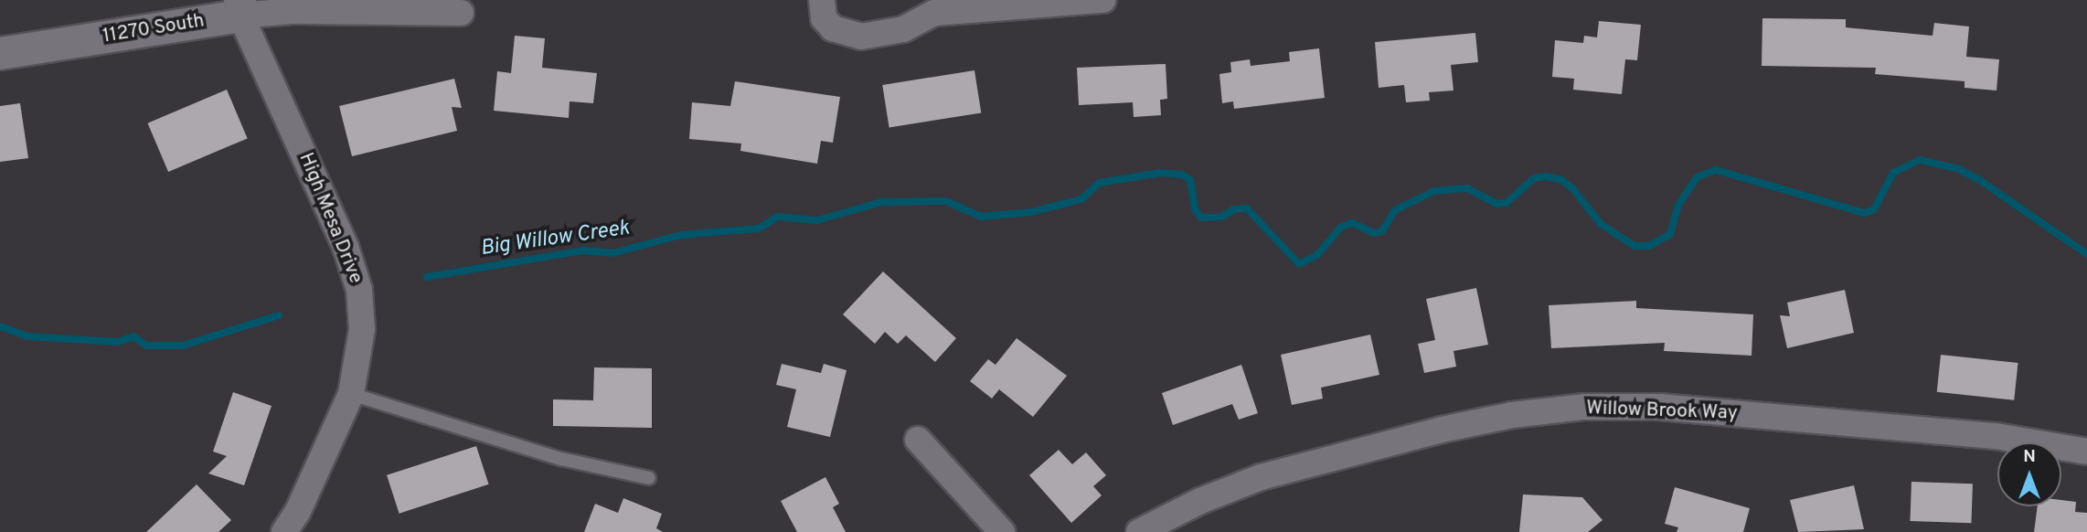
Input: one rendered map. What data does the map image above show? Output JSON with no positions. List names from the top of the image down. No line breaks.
{"streets":{"street":["11270 South","High Mesa Drive","Willow Brook Way"]},"crossings":[["11270 South","High Mesa Drive"]],"water":["Big Willow Creek"],"north":"top"}
